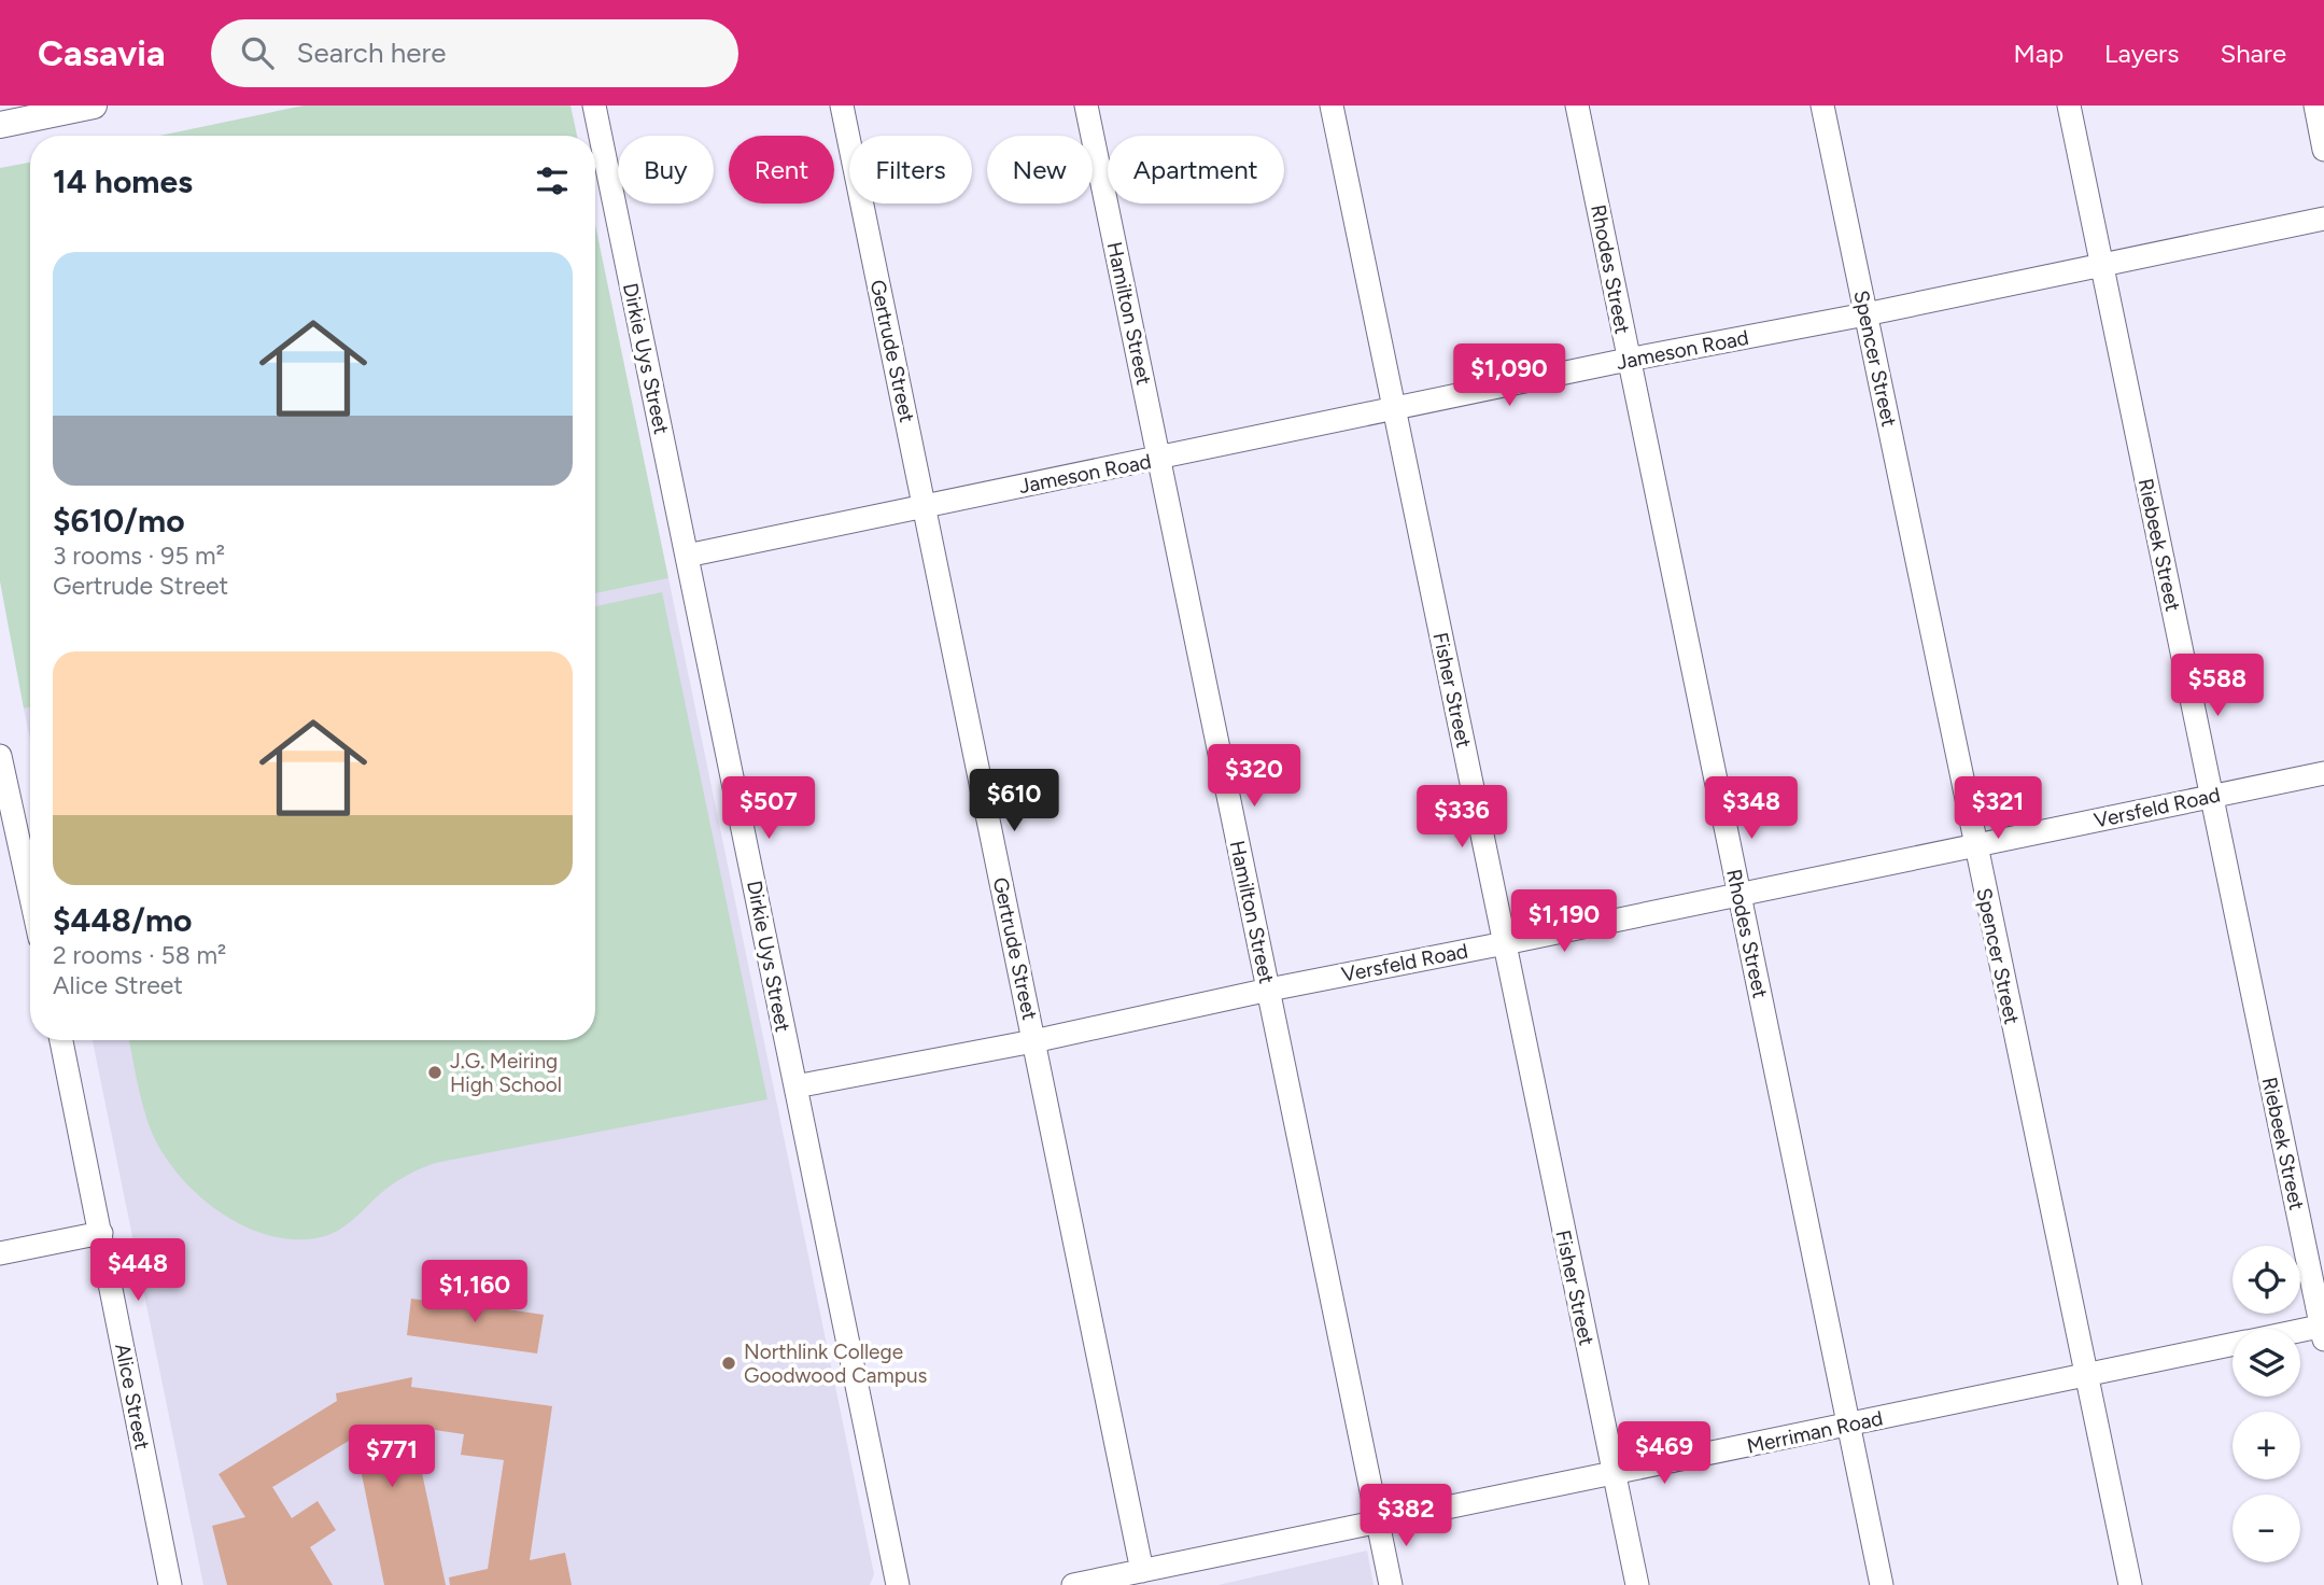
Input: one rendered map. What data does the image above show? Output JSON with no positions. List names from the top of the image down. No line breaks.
{"streets":{"street":["Rhodes Street","Hamilton Street","Jameson Road","Gertrude Street","Dirkie Uys Street","Spencer Street","Riebeek Street","Fisher Street","Versfeld Road","Alice Street","Merriman Road"]},"crossings":[["Rhodes Street","Jameson Road"],["Rhodes Street","Versfeld Road"],["Rhodes Street","Merriman Road"],["Hamilton Street","Jameson Road"],["Hamilton Street","Versfeld Road"],["Hamilton Street","Merriman Road"],["Jameson Road","Gertrude Street"],["Jameson Road","Dirkie Uys Street"],["Jameson Road","Spencer Street"],["Jameson Road","Riebeek Street"],["Jameson Road","Fisher Street"],["Gertrude Street","Versfeld Road"],["Gertrude Street","Merriman Road"],["Dirkie Uys Street","Versfeld Road"],["Spencer Street","Versfeld Road"],["Spencer Street","Merriman Road"],["Riebeek Street","Versfeld Road"],["Riebeek Street","Merriman Road"],["Fisher Street","Versfeld Road"],["Fisher Street","Merriman Road"]],"places":["J.G. Meiring High School","Northlink College Goodwood Campus"],"page":{"header":"Casavia","search":"Search here","nav":["Map","Layers","Share"],"chip":["Buy","Rent","Filters","New","Apartment"],"heading":"14 homes","list":[{"name":"$610/mo","note":"3 rooms · 95 m² · Gertrude Street"},{"name":"$448/mo","note":"2 rooms · 58 m² · Alice Street"}],"price":["$1,090","$588","$320","$610","$507","$348","$321","$336","$1,190","$448","$1,160","$469","$771","$382"],"map_buttons":["+","−"]}}
